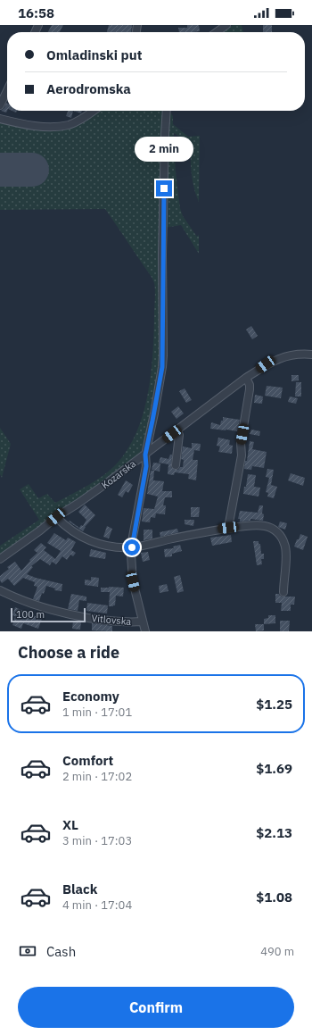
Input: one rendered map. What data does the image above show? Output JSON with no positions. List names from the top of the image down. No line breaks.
{"streets":{"street":["Kozarska","Vitlovska"]},"scale_bar":"100 m","page":{"status":"16:58","banner":["Omladinski put","Aerodromska"],"bubble":"2 min","scale":"100 m","heading":"Choose a ride","list":[{"name":"Economy","note":"1 min · 17:01","value":"$1.25"},{"name":"Comfort","note":"2 min · 17:02","value":"$1.69"},{"name":"XL","note":"3 min · 17:03","value":"$2.13"},{"name":"Black","note":"4 min · 17:04","value":"$1.08"}],"pay":["Cash","490 m"],"buttons":"Confirm"}}
